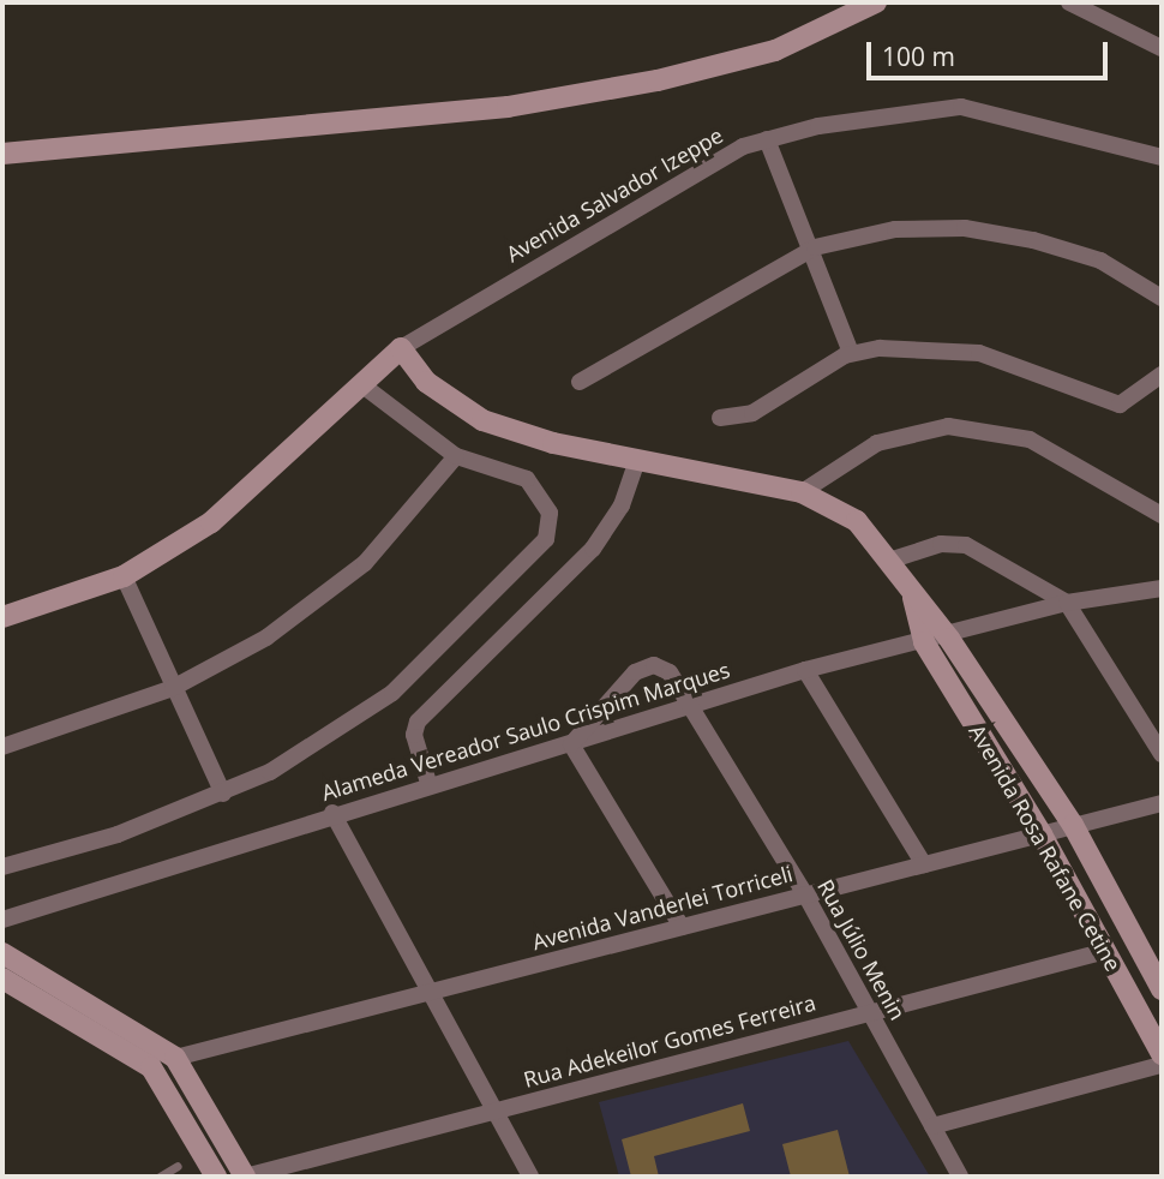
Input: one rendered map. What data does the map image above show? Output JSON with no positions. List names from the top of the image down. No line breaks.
{"streets":{"street":["Avenida Salvador Izeppe","Alameda Vereador Saulo Crispim Marques","Avenida Rosa Rafane Cetine","Avenida Vanderlei Torriceli","Rua Júlio Menin","Rua Adekeilor Gomes Ferreira"]},"crossings":[["Alameda Vereador Saulo Crispim Marques","Avenida Rosa Rafane Cetine"],["Alameda Vereador Saulo Crispim Marques","Rua Júlio Menin"],["Avenida Rosa Rafane Cetine","Avenida Vanderlei Torriceli"],["Avenida Rosa Rafane Cetine","Rua Adekeilor Gomes Ferreira"],["Avenida Vanderlei Torriceli","Rua Júlio Menin"],["Rua Júlio Menin","Rua Adekeilor Gomes Ferreira"]],"scale_bar":"100 m"}
